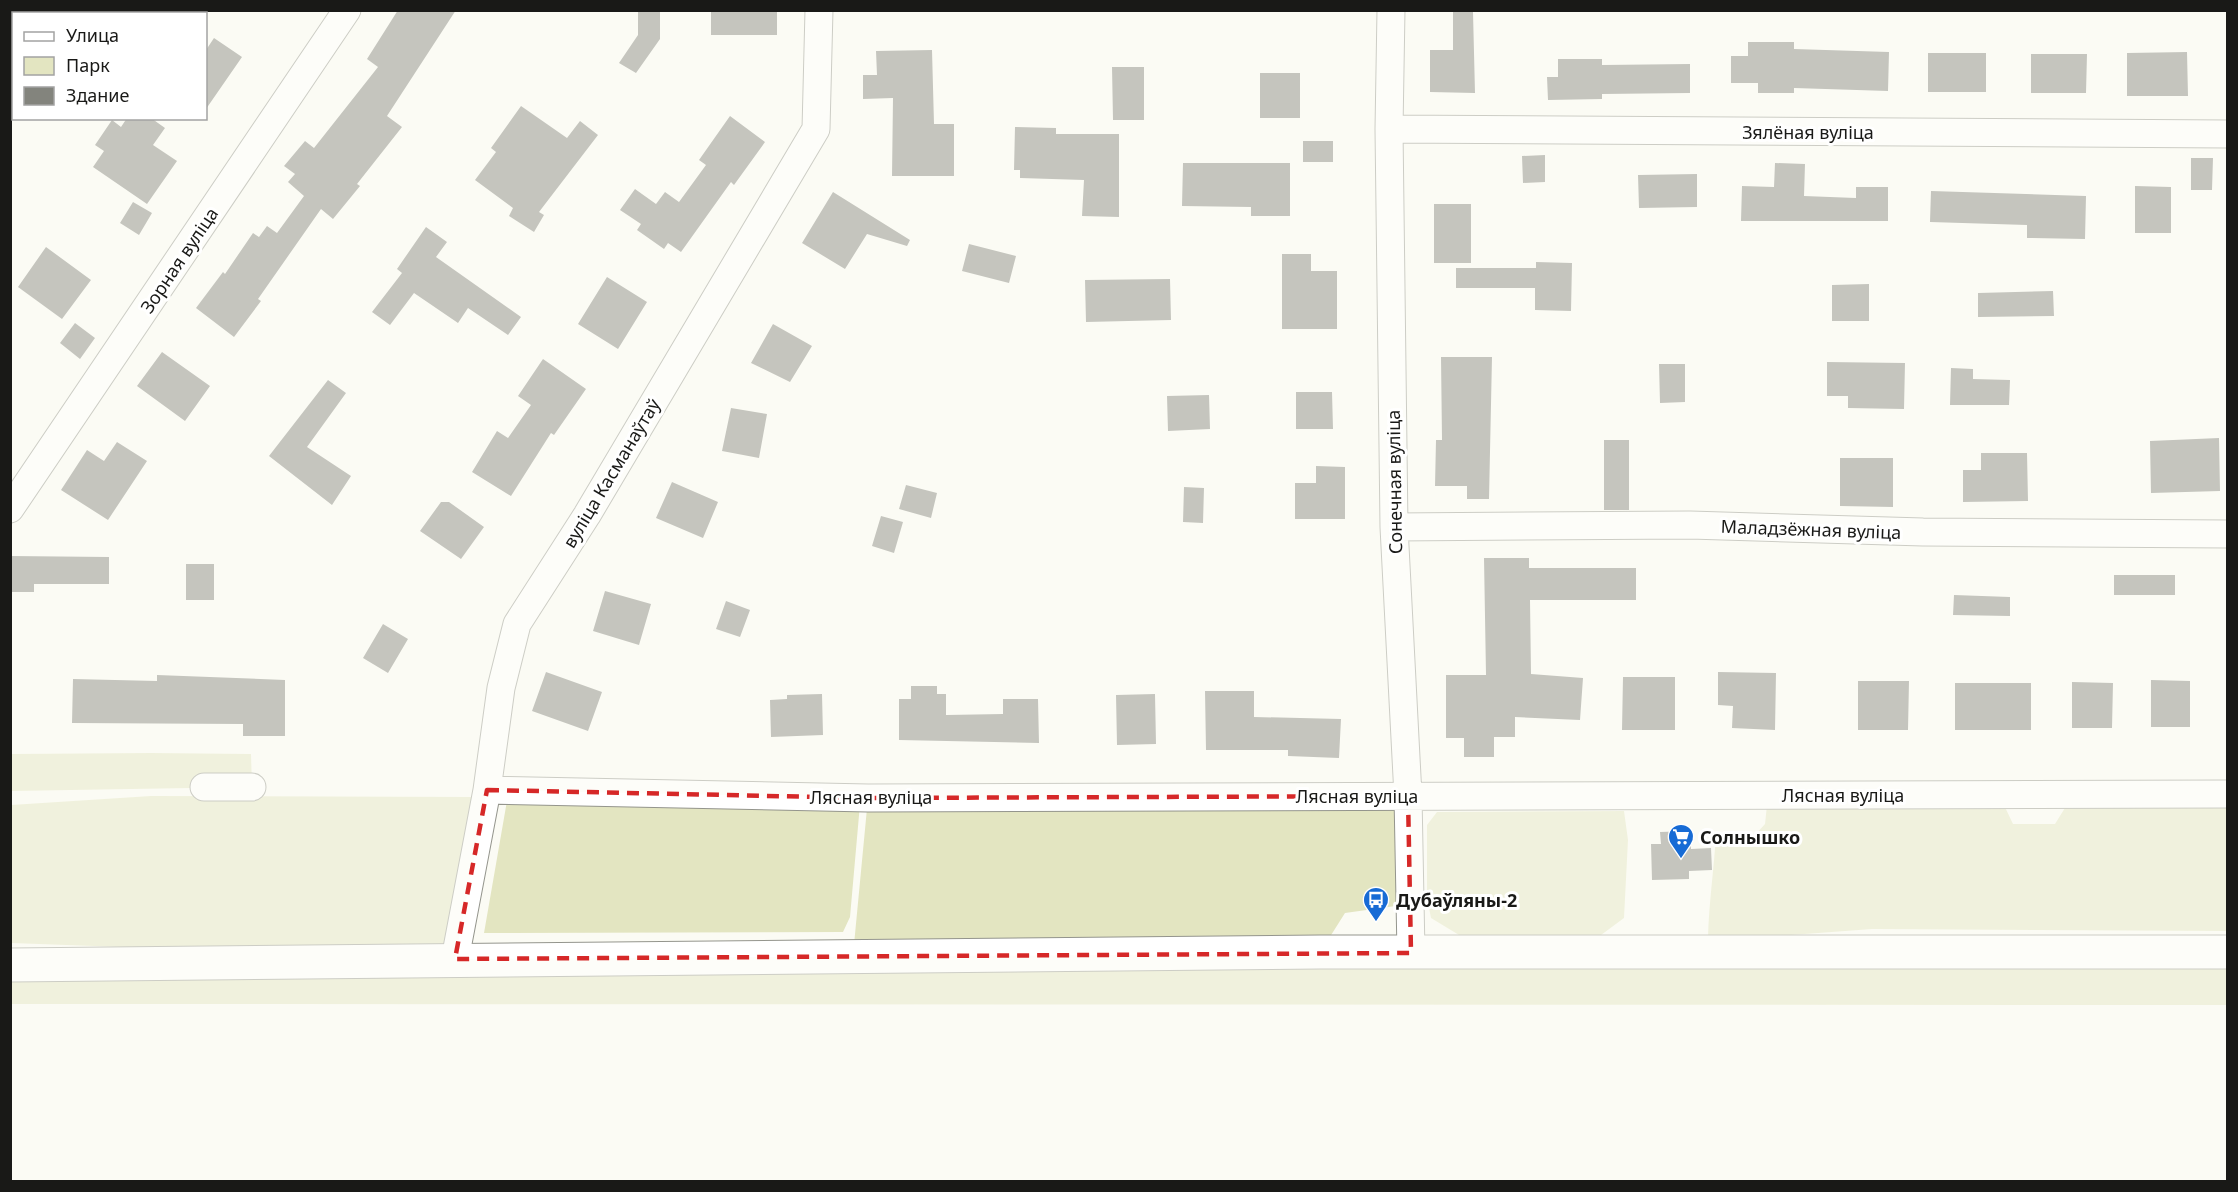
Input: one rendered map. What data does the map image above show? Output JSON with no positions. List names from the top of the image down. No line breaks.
{"streets":{"street":["Зялёная вуліца","Зорная вуліца","вуліца Касманаўтаў","Сонечная вуліца","Маладзёжная вуліца","Лясная вуліца"]},"crossings":[["Зялёная вуліца","Сонечная вуліца"],["вуліца Касманаўтаў","Лясная вуліца"],["Сонечная вуліца","Маладзёжная вуліца"],["Сонечная вуліца","Лясная вуліца"]],"places":{"supermarket":["Солнышко"],"bus stop":["Дубаўляны-2"]},"legend":["Улица","Парк","Здание"]}
